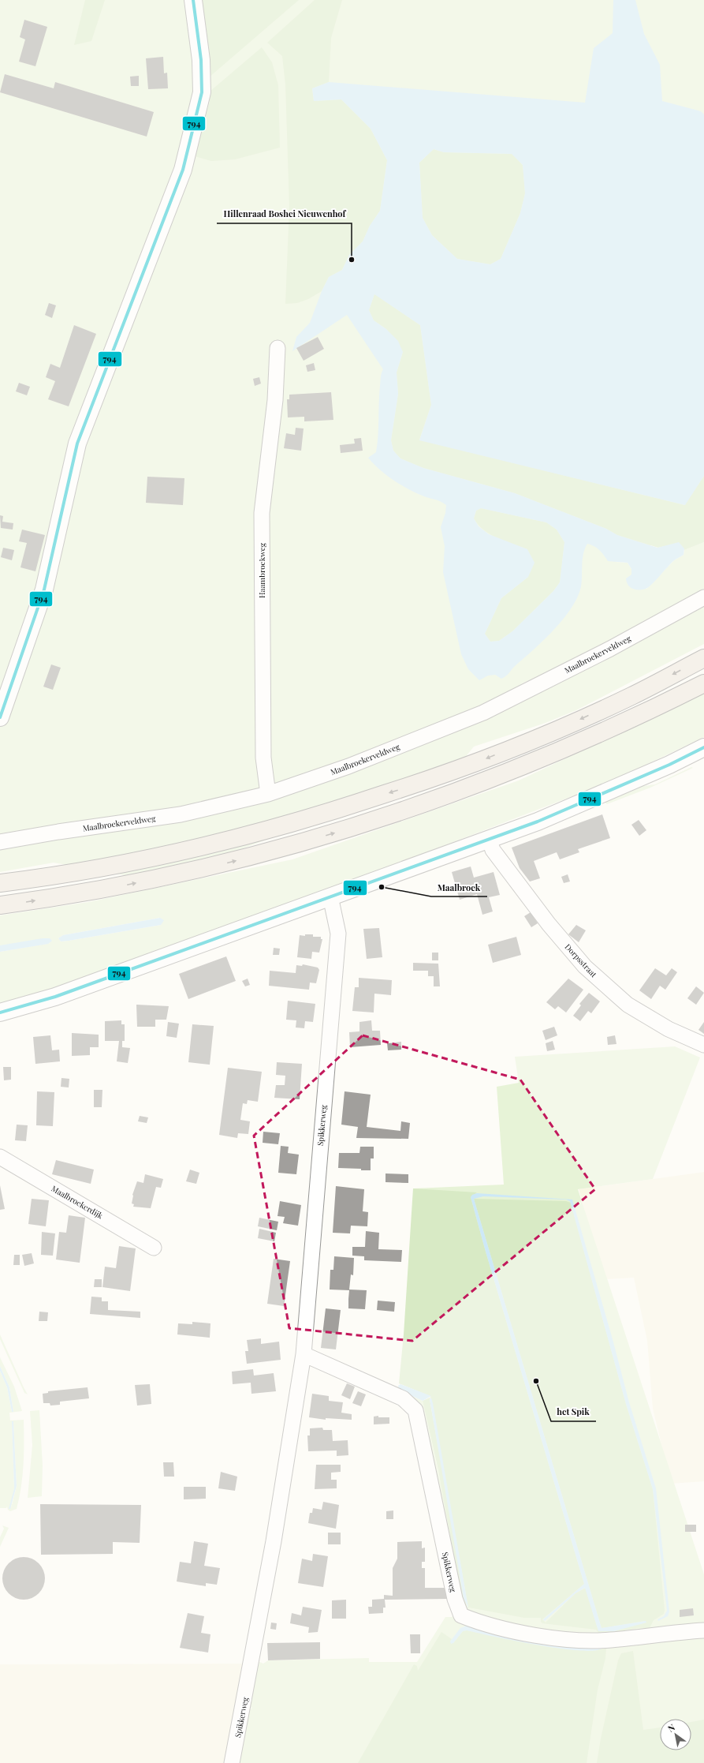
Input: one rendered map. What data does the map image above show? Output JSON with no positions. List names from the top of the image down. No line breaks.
{"streets":{"street":["Haambroekweg","Maalbroekerveldweg","Dorpsstraat","Spikkerweg","Maalbroekerdijk"]},"crossings":[["Haambroekweg","Maalbroekerveldweg"]],"places":["Hillenraad Boshei Nieuwenhof","Maalbroek","het Spik"],"lines":["transit line 794"],"north":"top left"}
